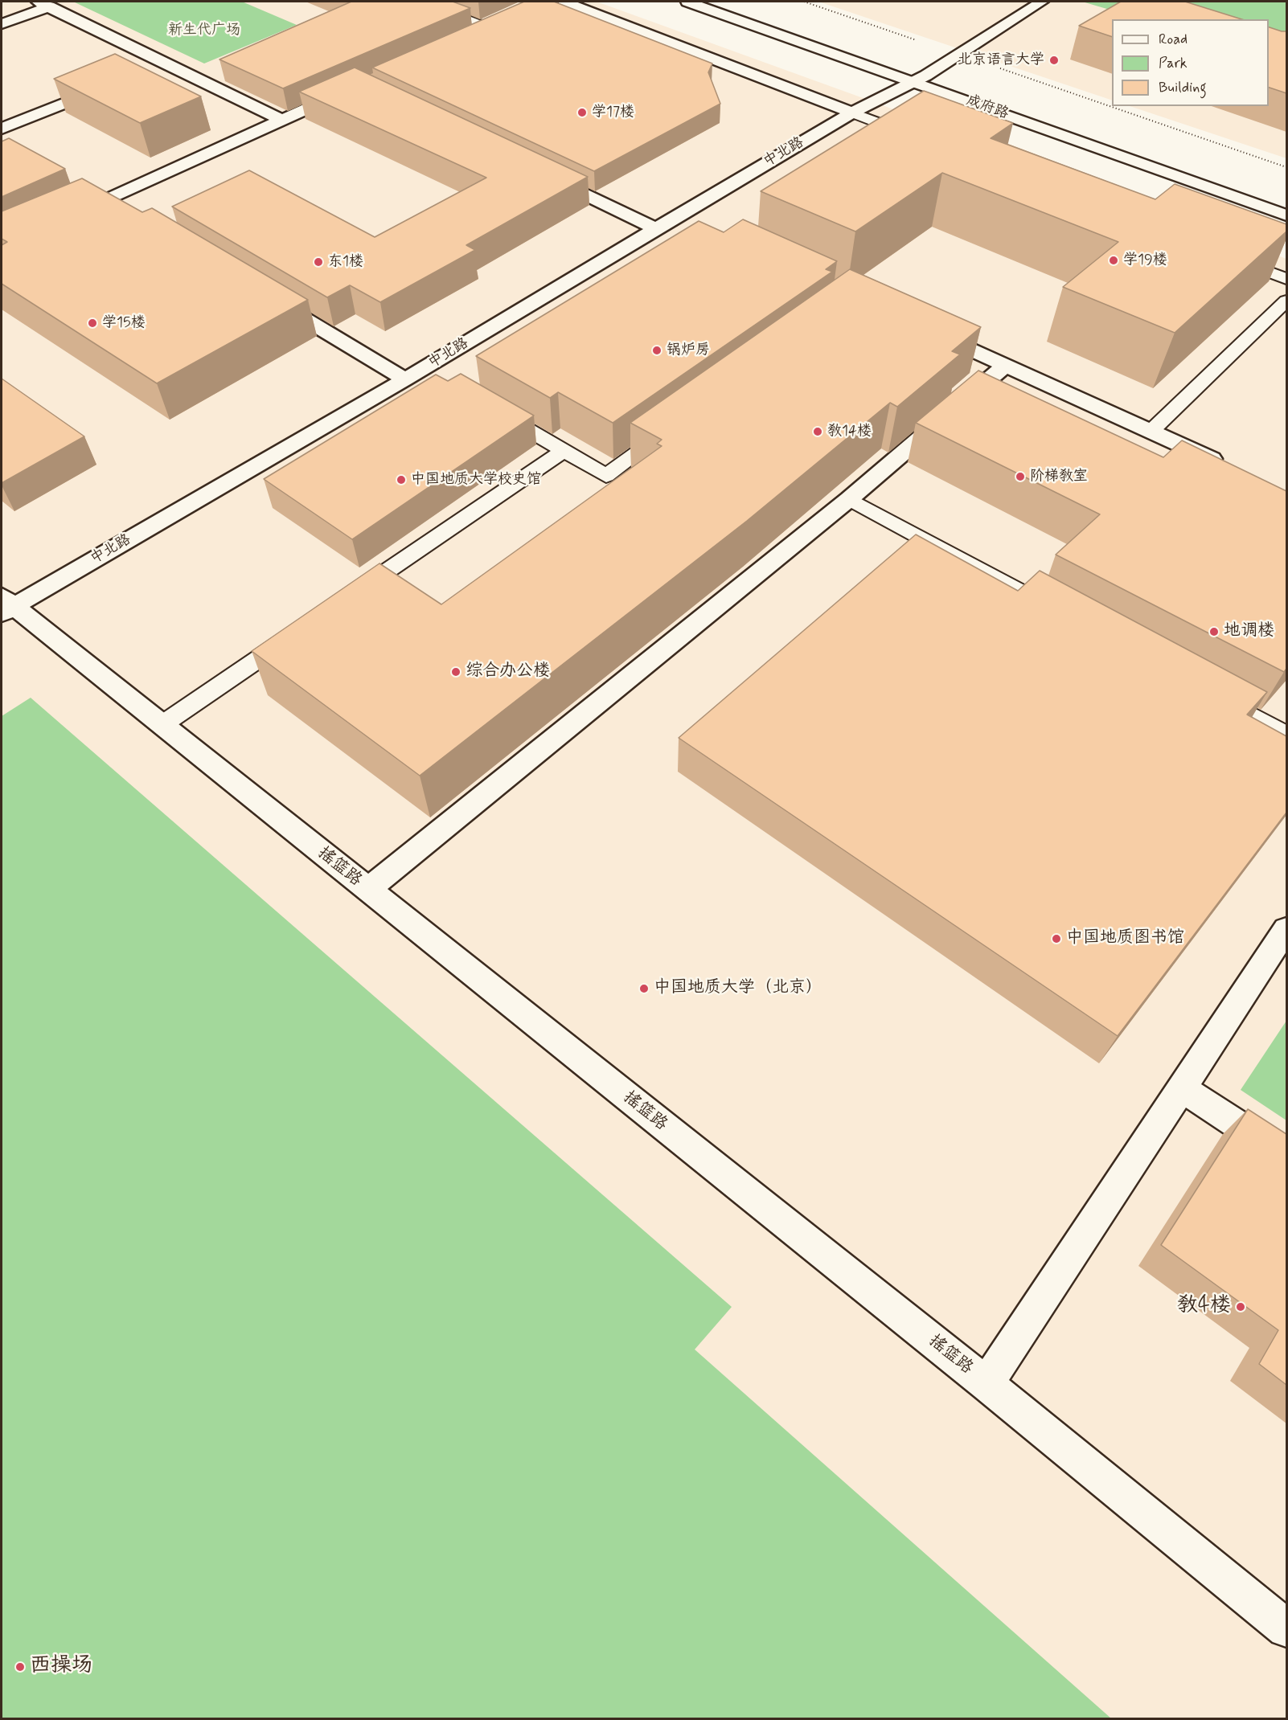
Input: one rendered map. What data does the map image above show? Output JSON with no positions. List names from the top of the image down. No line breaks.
{"streets":{"street":["成府路","中北路","摇篮路"]},"crossings":[["成府路","中北路"],["中北路","摇篮路"]],"parks":["新生代广场"],"places":["北京语言大学","学17楼","学19楼","东1楼","学15楼","锅炉房","教14楼","阶梯教室","中国地质大学校史馆","地调楼","综合办公楼","中国地质图书馆","中国地质大学（北京）","教4楼","西操场"],"legend":["Road","Park","Building"]}
